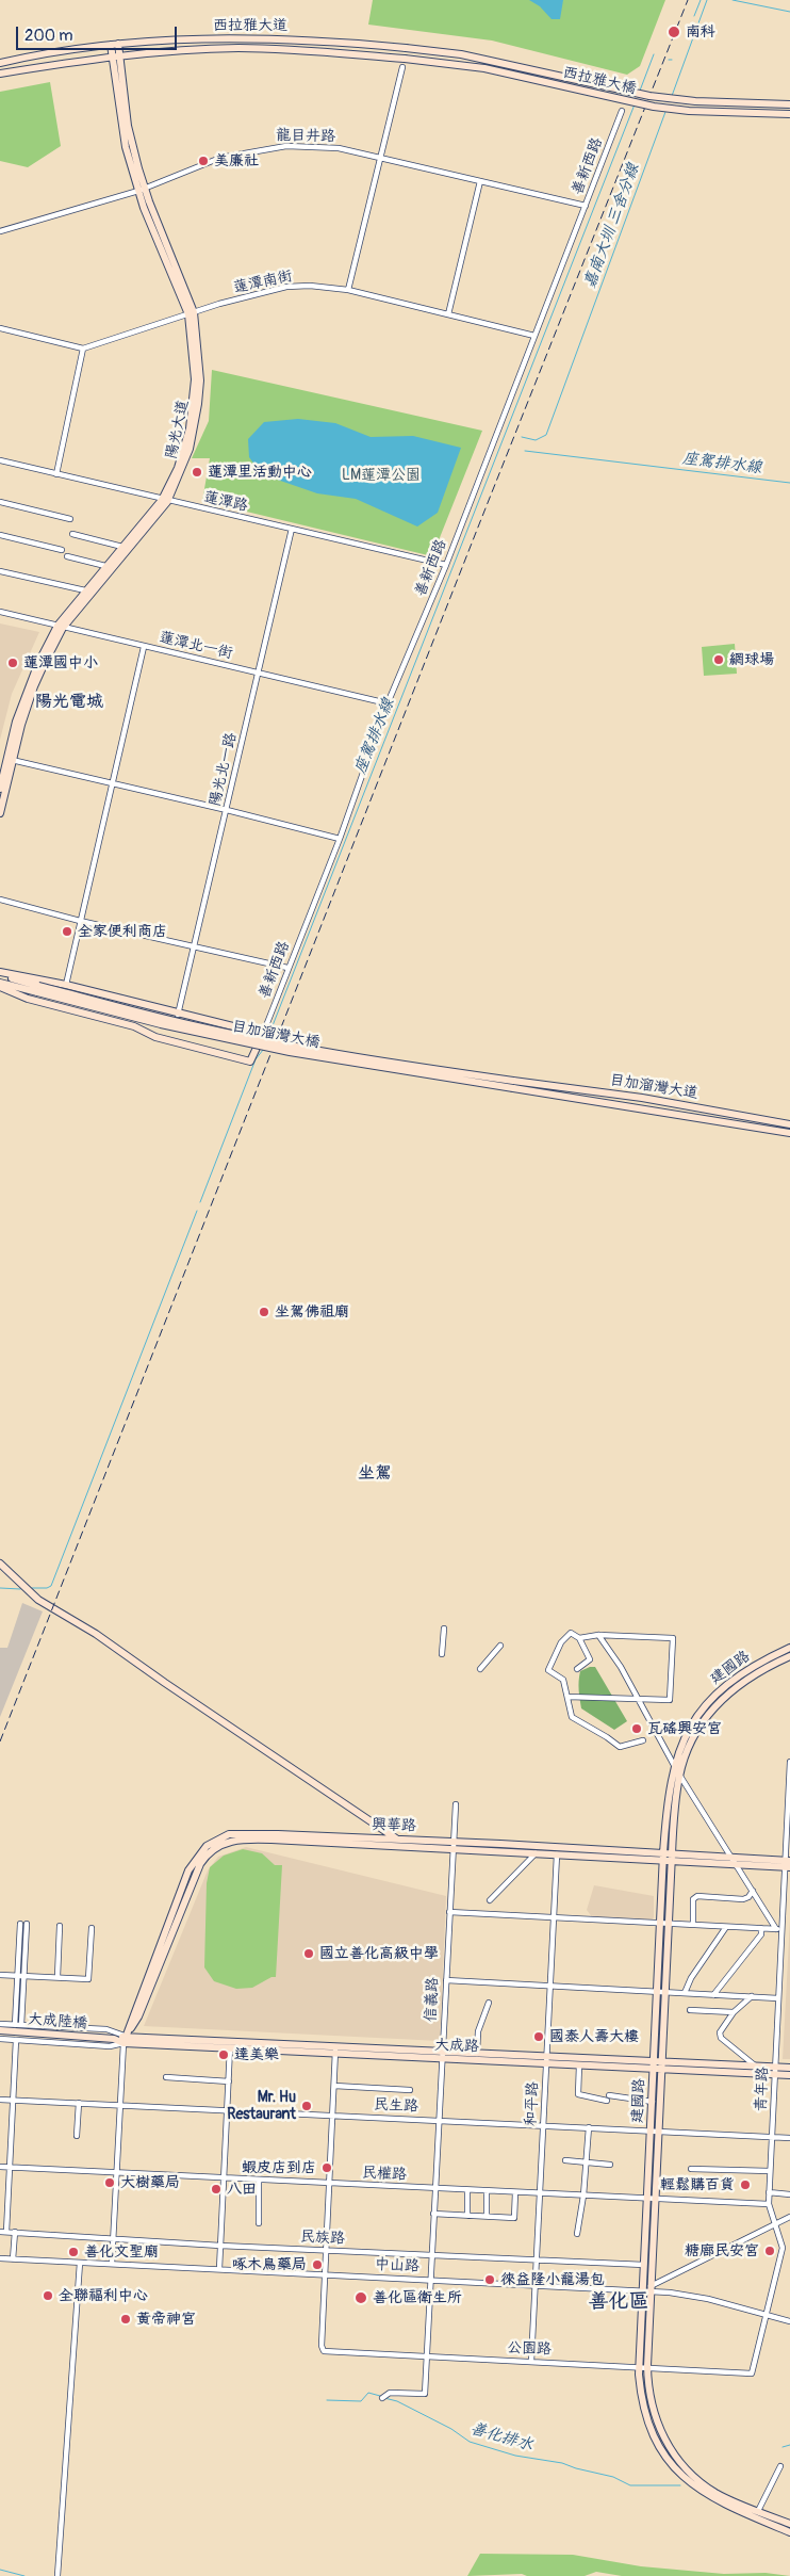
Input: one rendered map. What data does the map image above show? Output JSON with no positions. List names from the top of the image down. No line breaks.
{"streets":{"street":["西拉雅大道","西拉雅大橋","龍目井路","善新西路","蓮潭南街","陽光大道","蓮潭路","蓮潭北一街","陽光北一路","目加溜灣大橋","目加溜灣大道","建國路","興華路","信義路","大成陸橋","大成路","青年路","和平路","民生路","民權路","民族路","中山路","公園路"]},"crossings":[["西拉雅大道","西拉雅大橋"],["西拉雅大道","陽光大道"],["龍目井路","善新西路"],["龍目井路","陽光大道"],["善新西路","蓮潭南街"],["善新西路","蓮潭路"],["善新西路","蓮潭北一街"],["蓮潭南街","陽光大道"],["陽光大道","蓮潭路"],["陽光大道","蓮潭北一街"],["蓮潭路","陽光北一路"],["蓮潭北一街","陽光北一路"],["目加溜灣大橋","目加溜灣大道"],["建國路","興華路"],["建國路","大成路"],["建國路","民生路"],["建國路","民權路"],["建國路","民族路"],["建國路","中山路"],["建國路","公園路"],["興華路","信義路"],["興華路","大成路"],["興華路","青年路"],["興華路","和平路"],["信義路","大成路"],["信義路","民生路"],["信義路","民權路"],["信義路","民族路"],["信義路","中山路"],["信義路","公園路"],["大成陸橋","大成路"],["大成路","青年路"],["大成路","和平路"],["青年路","民生路"],["青年路","民權路"],["和平路","民生路"],["和平路","民權路"],["和平路","民族路"],["和平路","中山路"],["和平路","公園路"],["中山路","公園路"]],"districts":["陽光電城","坐駕","善化區"],"water":["嘉南大圳 三舍分線","座駕排水線","善化排水"],"parks":["LM蓮潭公園"],"places":["南科","美廉社","蓮潭里活動中心","網球場","蓮潭國中小","全家便利商店","坐駕佛祖廟","瓦磘興安宮","國立善化高級中學","國泰人壽大樓","達美樂","Mr. Hu Restaurant","蝦皮店到店","大樹藥局","輕鬆購百貨","八田","糖廍民安宮","善化文聖廟","啄木鳥藥局","徠益隆小籠湯包","全聯福利中心","善化區衛生所","黃帝神宮"],"scale_bar":"200 m"}
